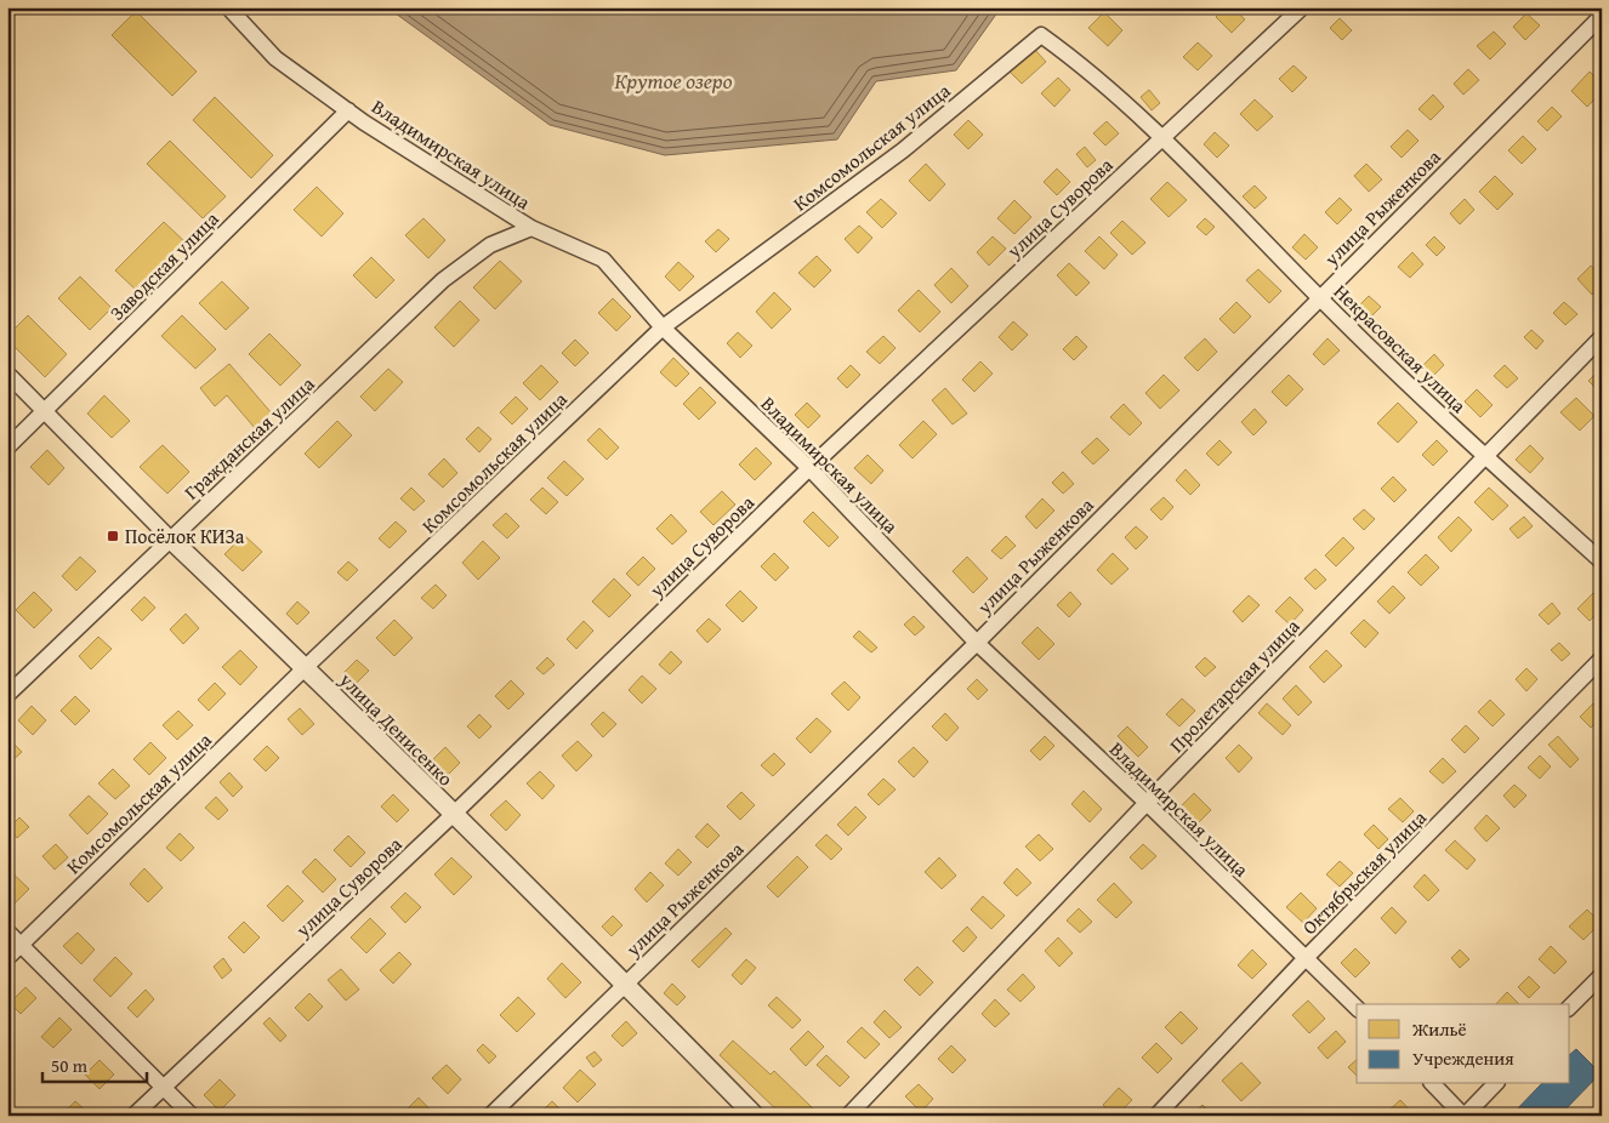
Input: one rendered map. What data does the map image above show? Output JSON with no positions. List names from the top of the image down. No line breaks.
{"streets":{"street":["Комсомольская улица","Владимирская улица","улица Суворова","улица Рыженкова","Заводская улица","Некрасовская улица","Гражданская улица","Пролетарская улица","улица Денисенко","Октябрьская улица"]},"crossings":[["Комсомольская улица","Владимирская улица"],["Комсомольская улица","Некрасовская улица"],["Комсомольская улица","улица Денисенко"],["Владимирская улица","улица Суворова"],["Владимирская улица","улица Рыженкова"],["Владимирская улица","Заводская улица"],["Владимирская улица","Гражданская улица"],["Владимирская улица","Пролетарская улица"],["Владимирская улица","Октябрьская улица"],["улица Суворова","Некрасовская улица"],["улица Суворова","улица Денисенко"],["улица Рыженкова","Некрасовская улица"],["улица Рыженкова","улица Денисенко"],["Заводская улица","улица Денисенко"],["Некрасовская улица","Пролетарская улица"],["Гражданская улица","улица Денисенко"]],"water":["Крутое озеро"],"places":{"transit":["Посёлок КИЗа"]},"legend":["Жильё","Учреждения"],"scale_bar":"50 m"}
